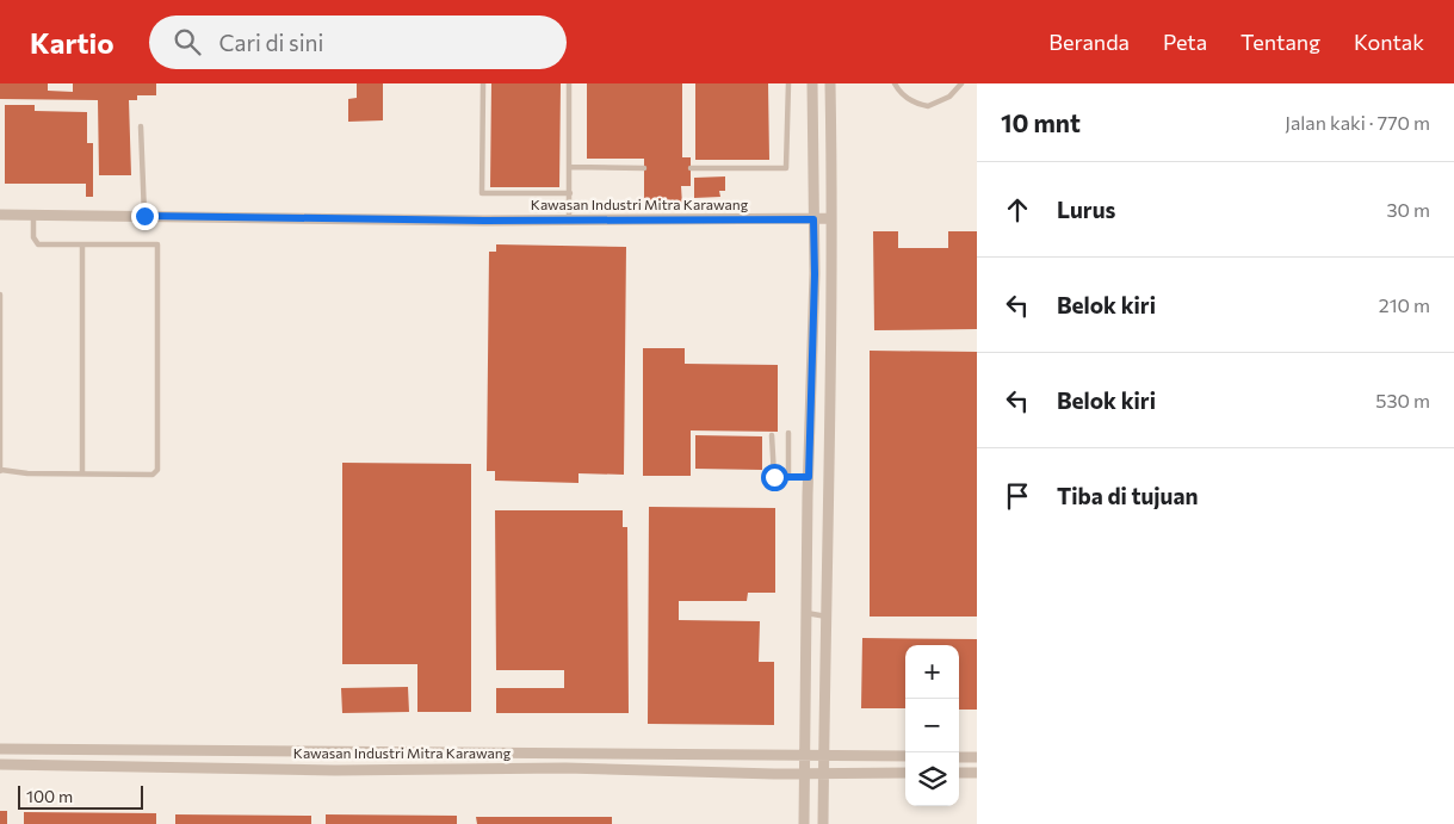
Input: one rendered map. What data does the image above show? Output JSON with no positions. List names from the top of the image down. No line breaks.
{"streets":{"street":["Kawasan Industri Mitra Karawang"]},"scale_bar":"100 m","page":{"header":"Kartio","search":"Cari di sini","nav":["Beranda","Peta","Tentang","Kontak"],"heading":["10 mnt","Jalan kaki · 770 m"],"list":[["Lurus","30 m"],["Belok kiri","210 m"],["Belok kiri","530 m"],"Tiba di tujuan"],"map_buttons":["+","−"],"scale":"100 m"}}
